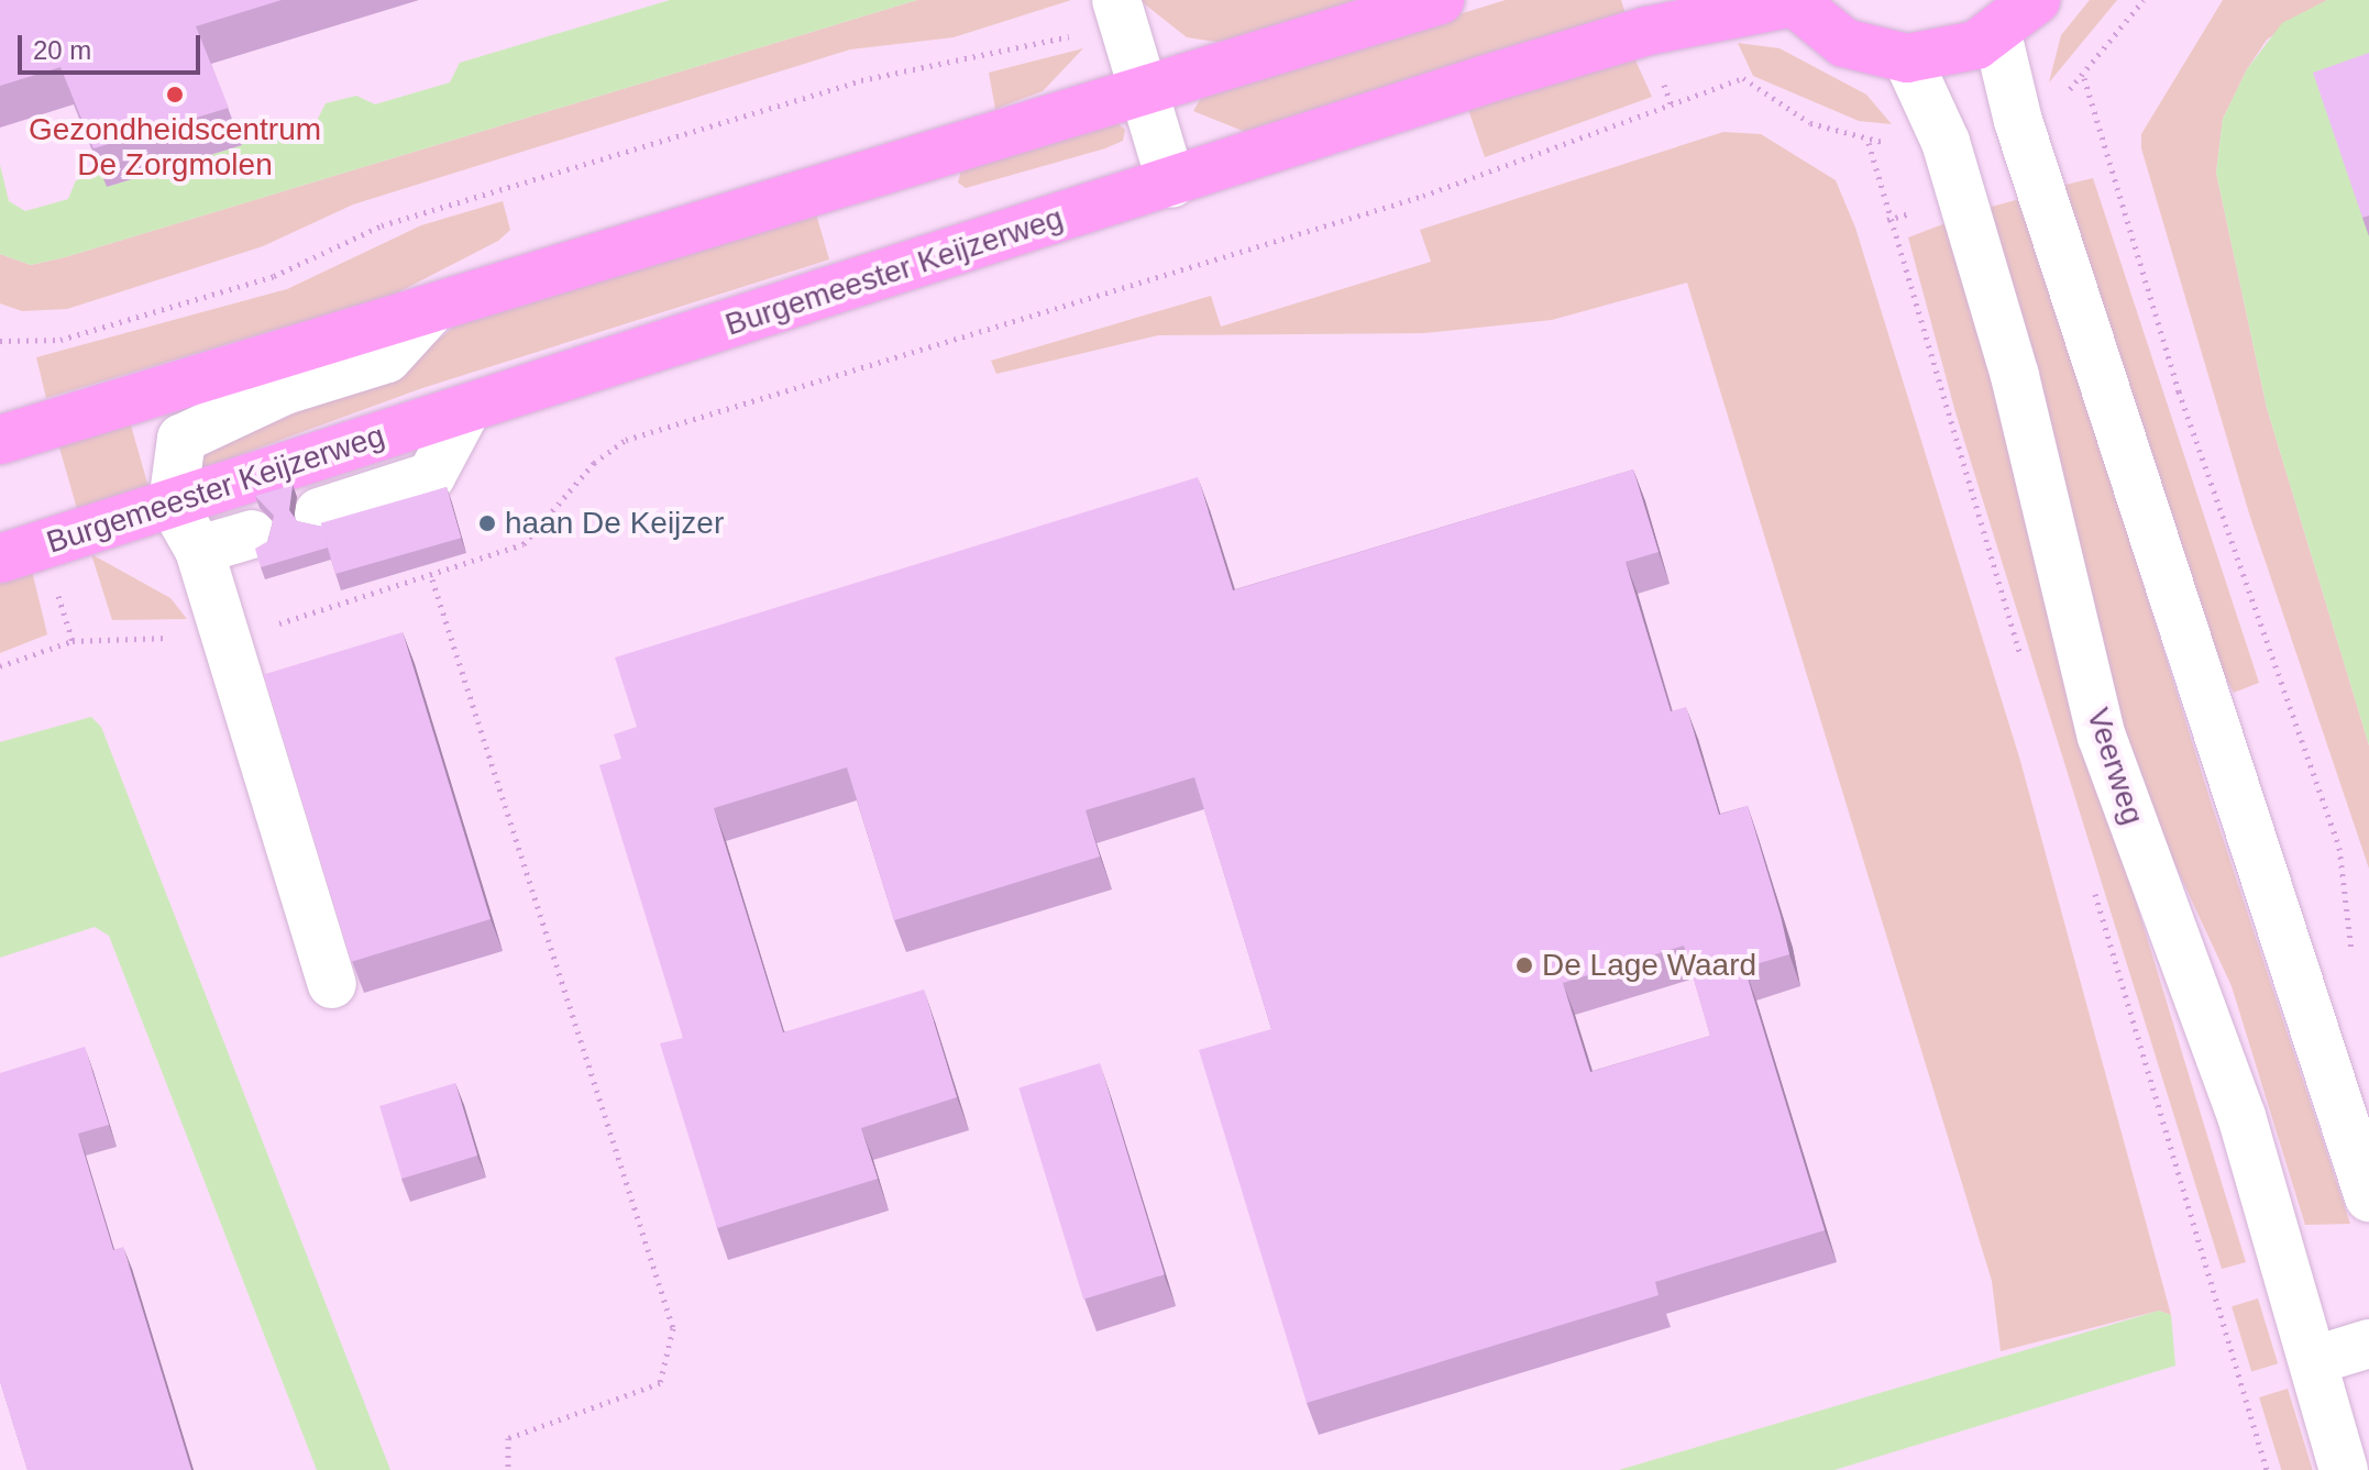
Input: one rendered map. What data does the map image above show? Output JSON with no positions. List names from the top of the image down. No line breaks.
{"streets":{"main road":["Burgemeester Keijzerweg"],"street":["Veerweg"]},"places":["Gezondheidscentrum De Zorgmolen","haan De Keijzer","De Lage Waard"],"scale_bar":"20 m"}
